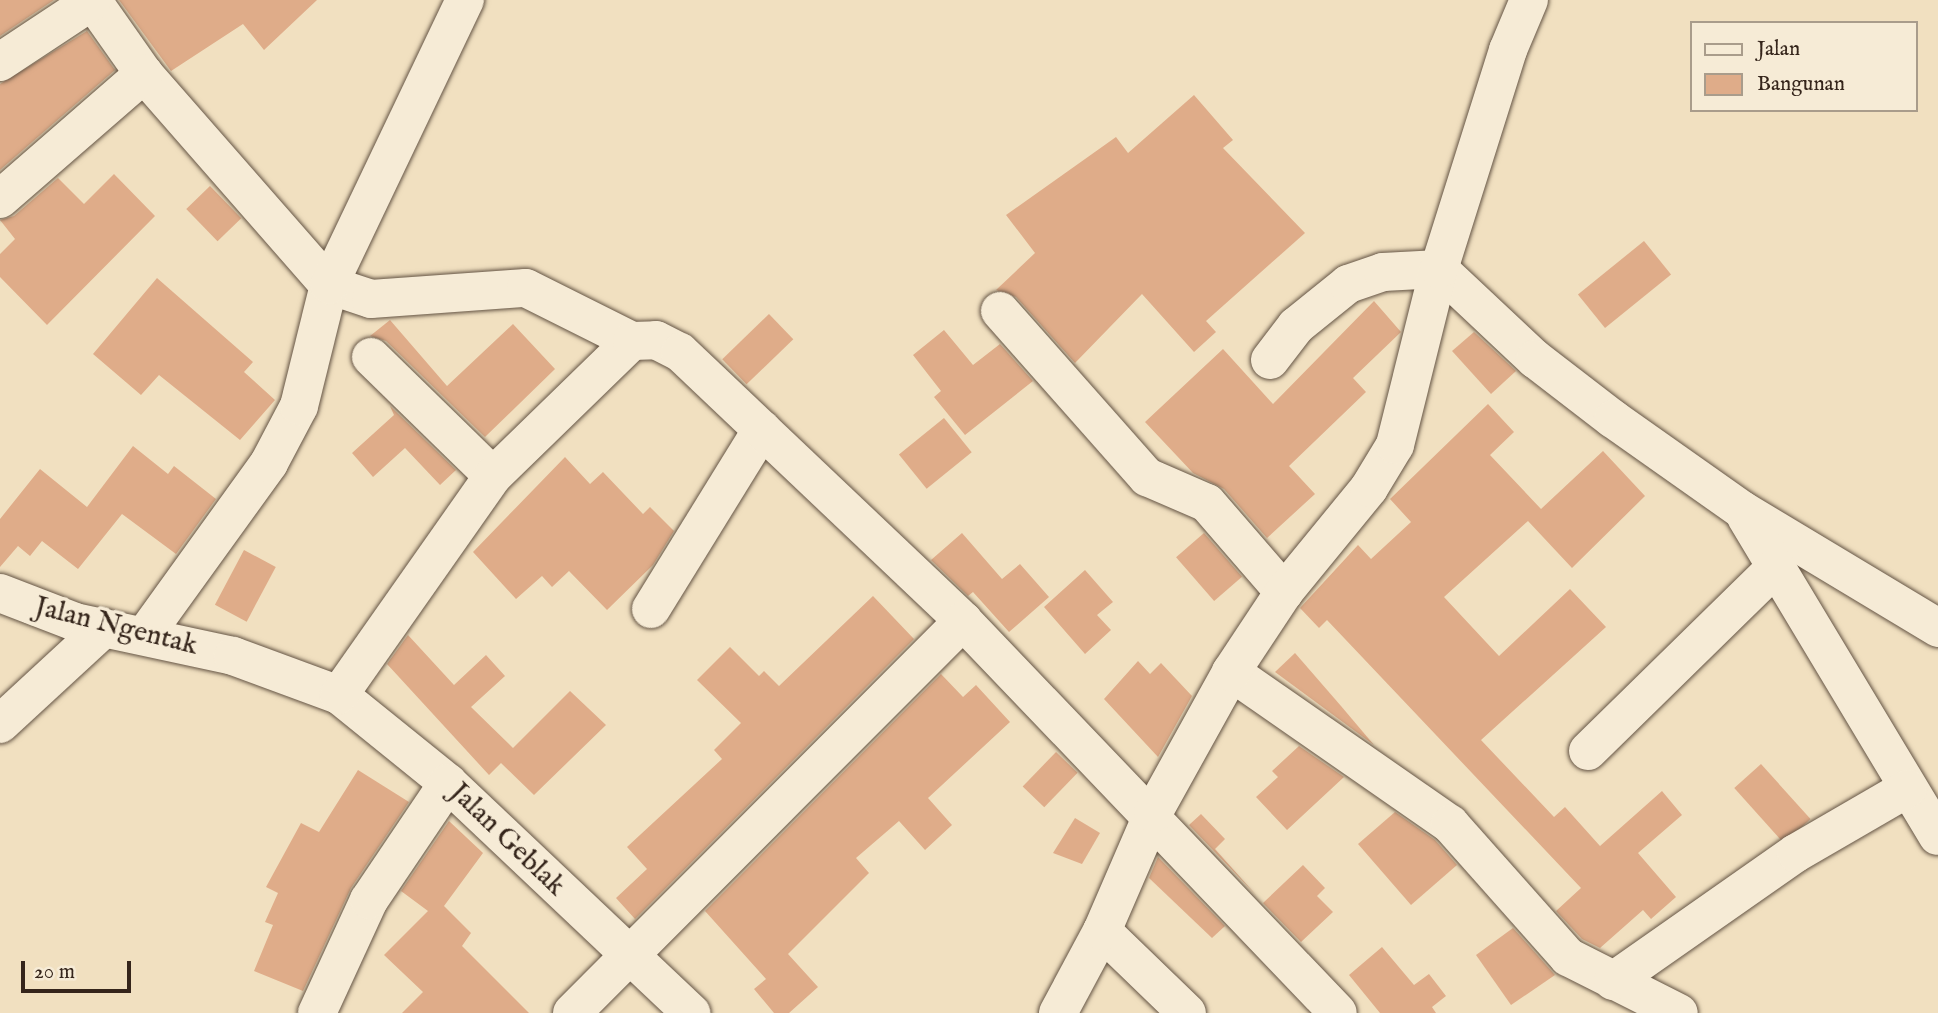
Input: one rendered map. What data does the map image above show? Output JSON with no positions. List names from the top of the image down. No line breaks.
{"streets":{"street":["Jalan Ngentak","Jalan Geblak"]},"crossings":[["Jalan Ngentak","Jalan Geblak"]],"legend":["Jalan","Bangunan"],"scale_bar":"20 m"}
